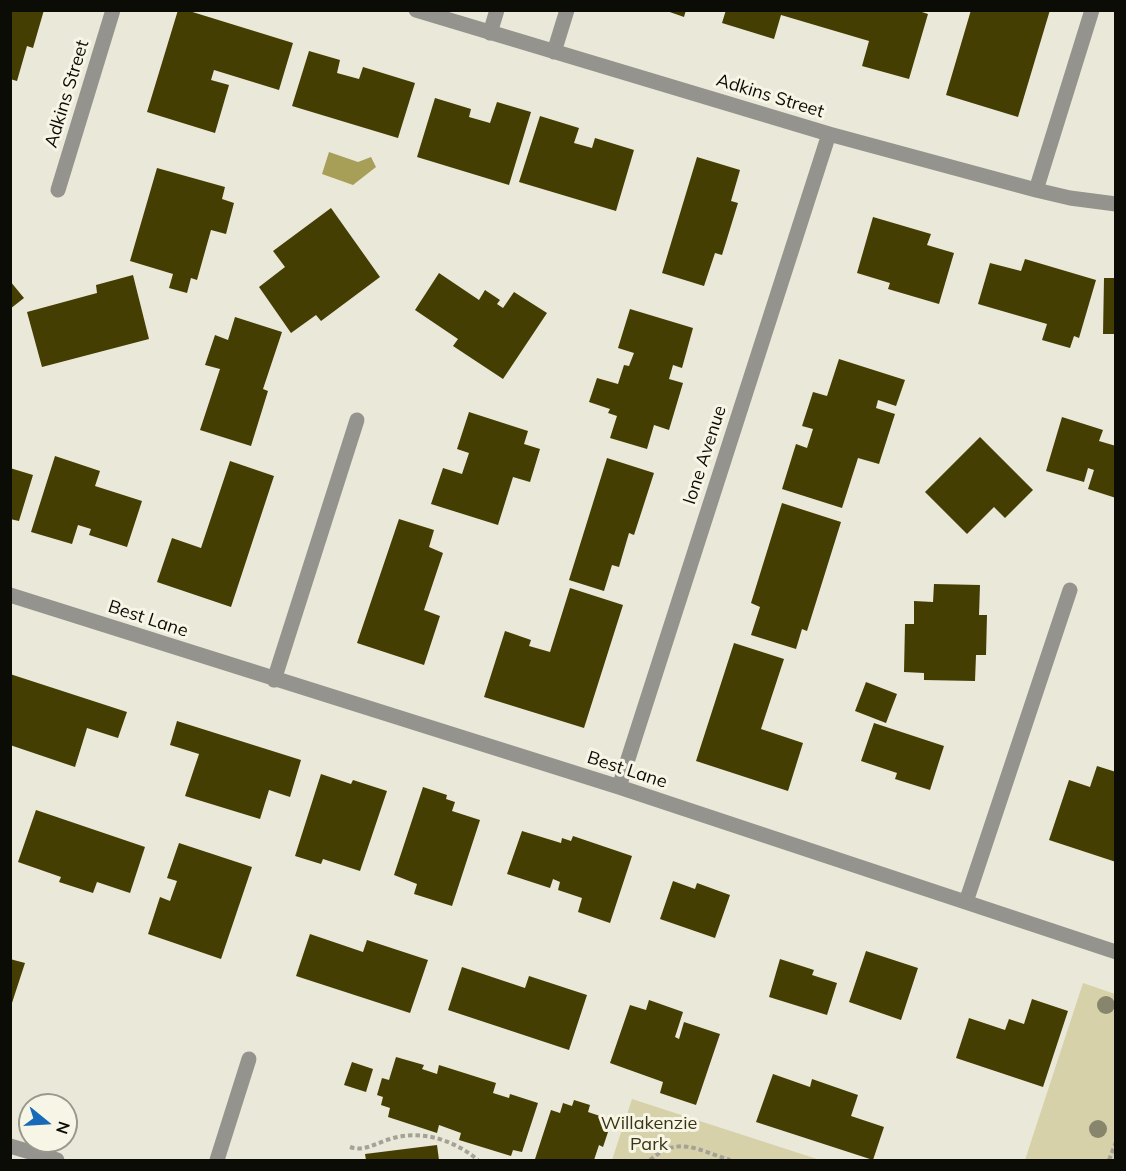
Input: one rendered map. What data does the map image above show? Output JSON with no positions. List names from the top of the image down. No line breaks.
{"streets":{"street":["Adkins Street","Ione Avenue","Best Lane"]},"crossings":[["Adkins Street","Ione Avenue"],["Ione Avenue","Best Lane"]],"parks":["Willakenzie Park"],"north":"right"}
